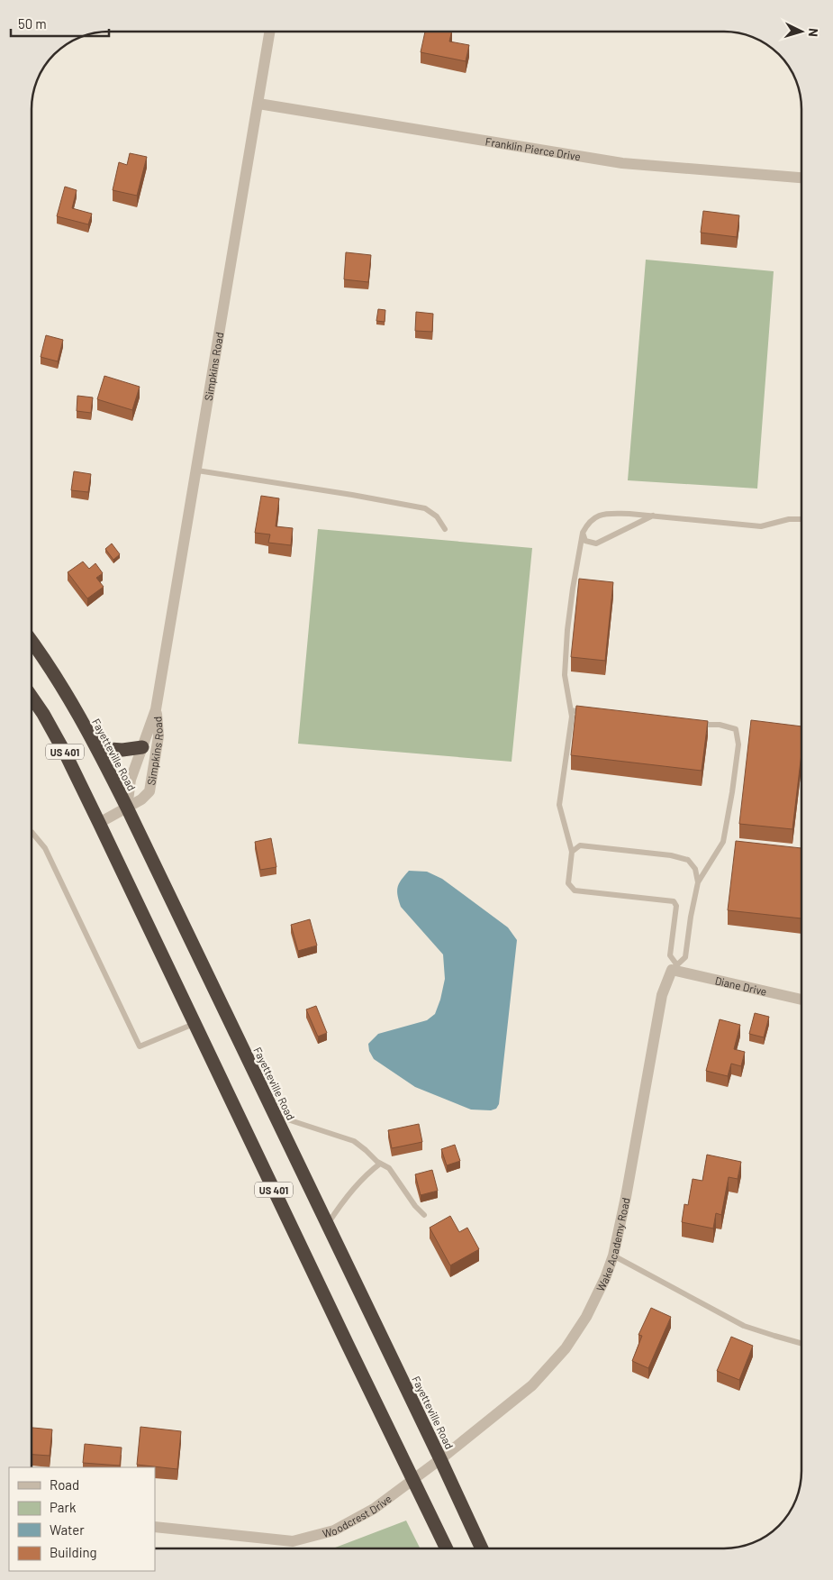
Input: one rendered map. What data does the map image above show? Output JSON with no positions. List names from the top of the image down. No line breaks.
{"streets":{"highway":["US 401","Fayetteville Road"],"street":["Franklin Pierce Drive","Simpkins Road","Diane Drive","Wake Academy Road","Woodcrest Drive"]},"crossings":[["Franklin Pierce Drive","Simpkins Road"],["Simpkins Road","US 401"],["Simpkins Road","Fayetteville Road"],["US 401","Woodcrest Drive"],["Fayetteville Road","Wake Academy Road"],["Fayetteville Road","Woodcrest Drive"],["Diane Drive","Wake Academy Road"],["Wake Academy Road","Woodcrest Drive"]],"legend":["Road","Park","Water","Building"],"scale_bar":"50 m","north":"right"}
